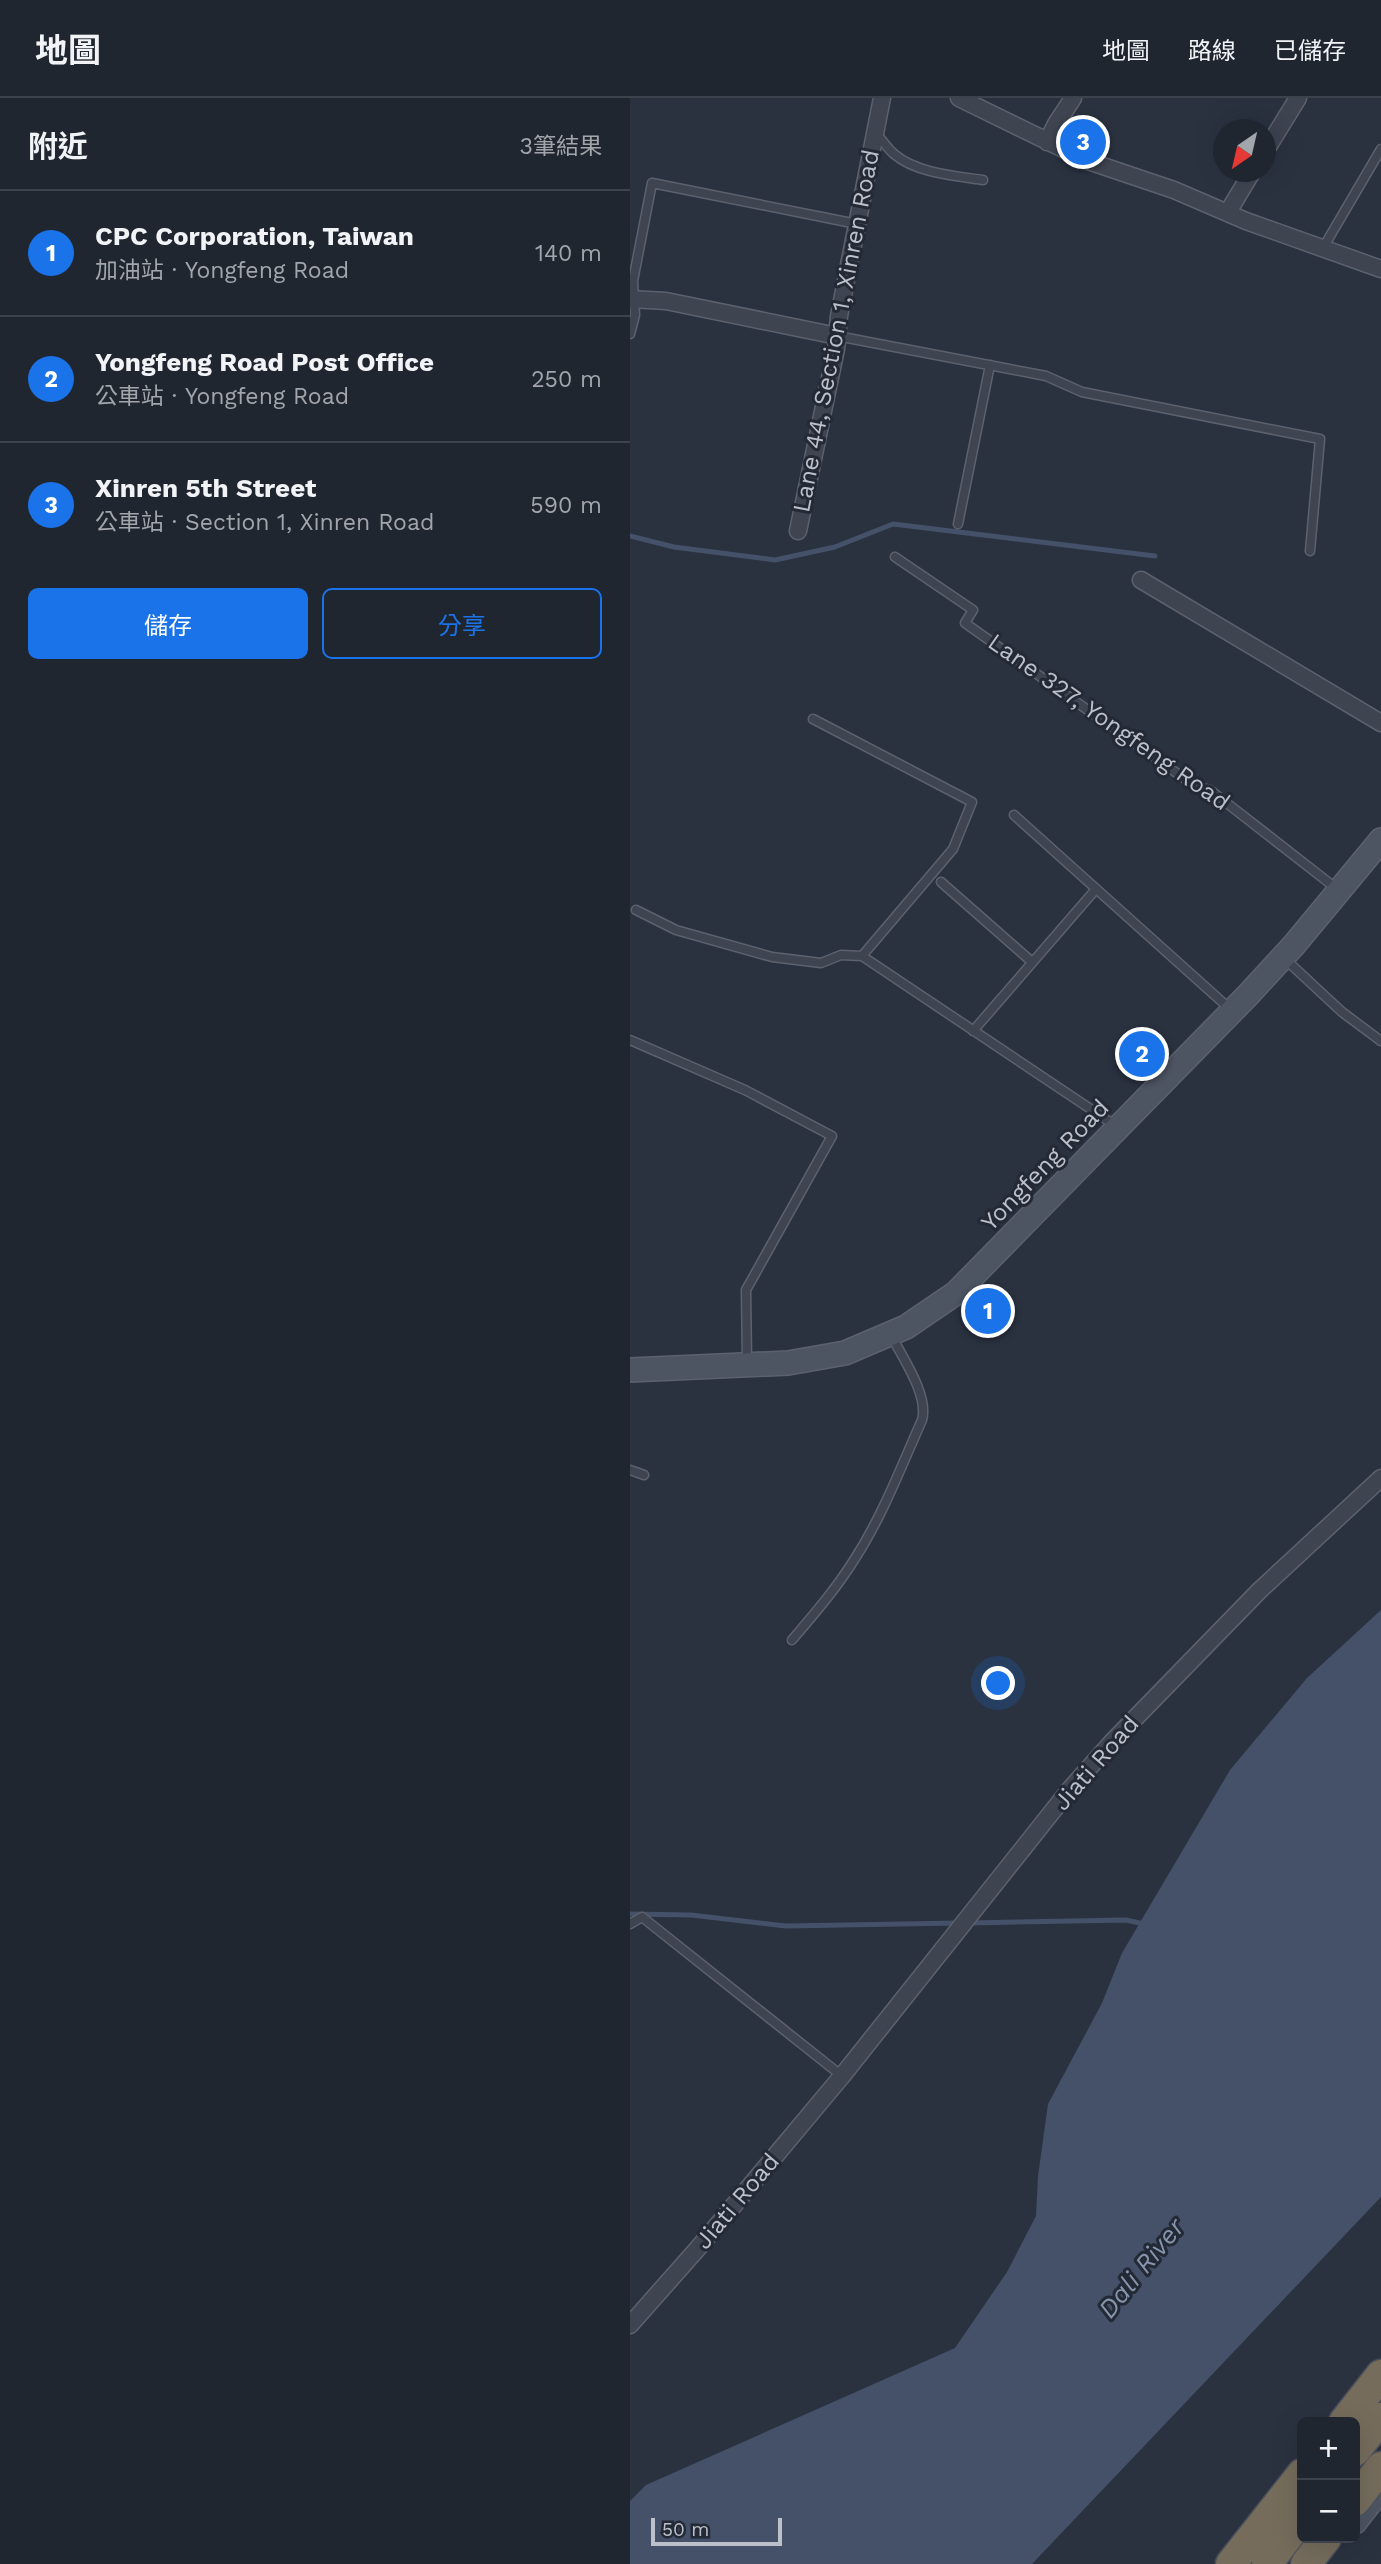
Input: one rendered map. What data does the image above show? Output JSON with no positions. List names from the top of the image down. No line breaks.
{"streets":{"street":["Lane 44, Section 1, Xinren Road","Yongfeng Road","Jiati Road"],"lane":["Lane 327, Yongfeng Road"]},"crossings":[["Lane 327, Yongfeng Road","Yongfeng Road"]],"water":["Dali River"],"scale_bar":"50 m","north":"bottom left","page":{"header":"地圖","nav":["地圖","路線","已儲存"],"heading":["附近","3筆結果"],"pins":["3","2","1"],"list":[{"mark":"1","name":"CPC Corporation, Taiwan","note":"加油站 · Yongfeng Road","value":"140 m"},{"mark":"2","name":"Yongfeng Road Post Office","note":"公車站 · Yongfeng Road","value":"250 m"},{"mark":"3","name":"Xinren 5th Street","note":"公車站 · Section 1, Xinren Road","value":"590 m"}],"buttons":["儲存","分享"],"map_buttons":["+","−"],"scale":"50 m"}}
